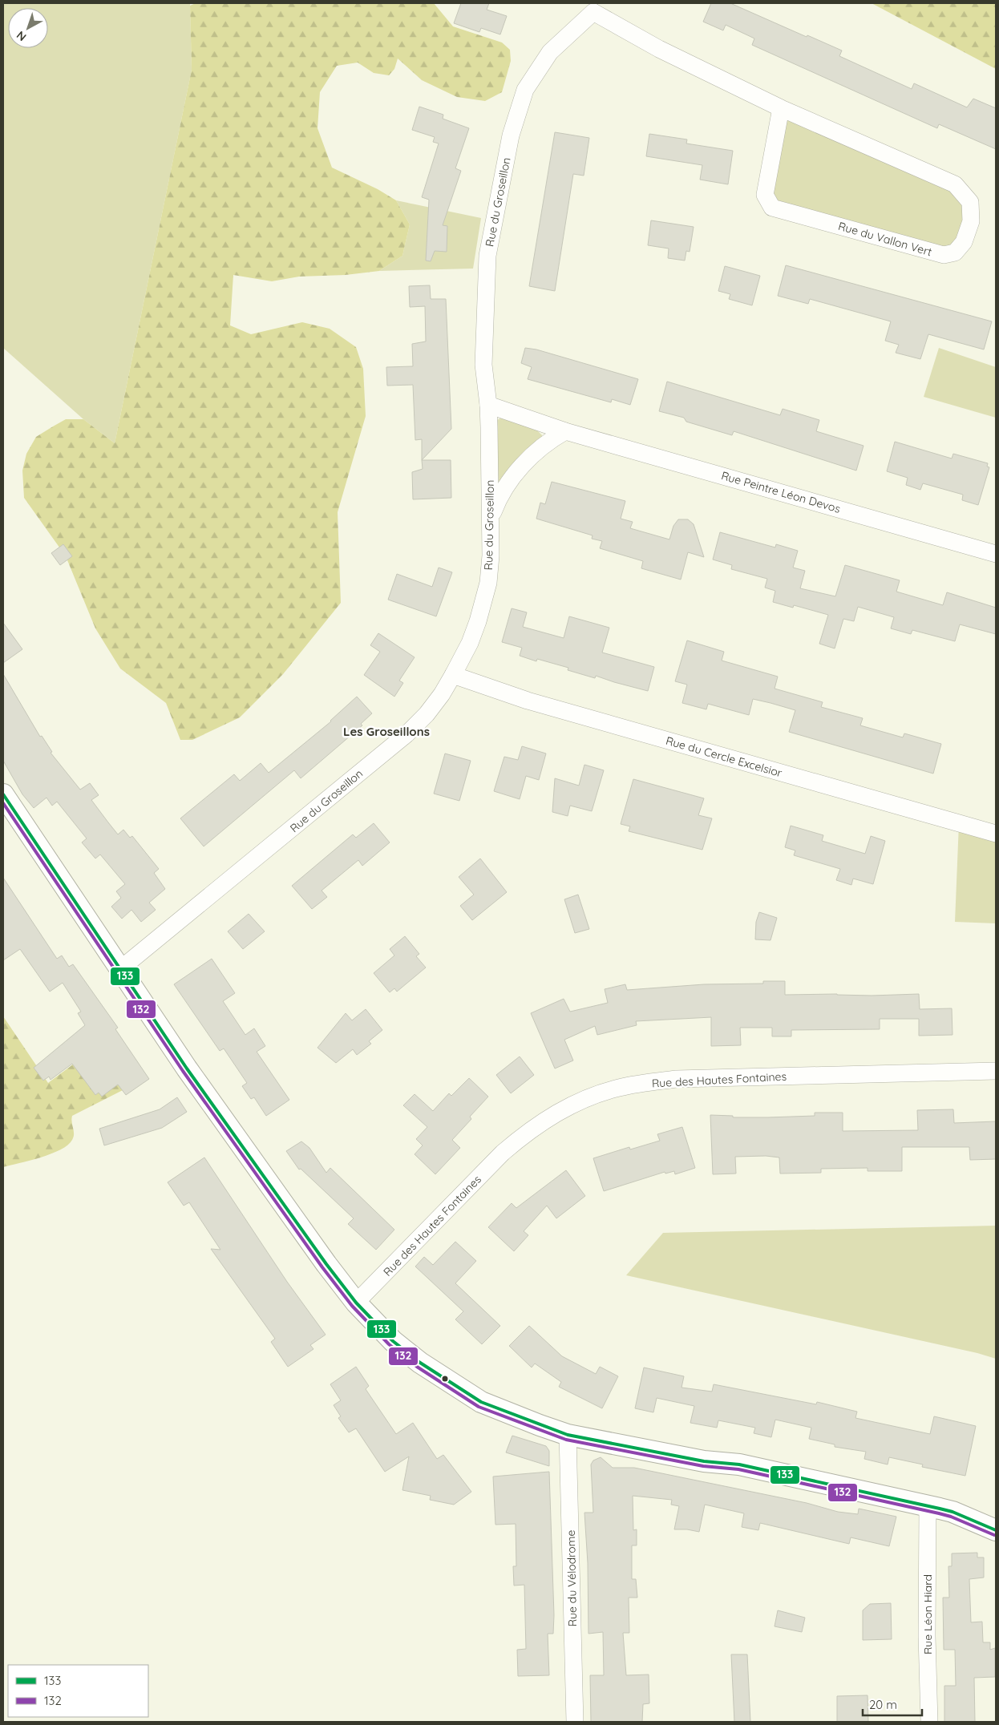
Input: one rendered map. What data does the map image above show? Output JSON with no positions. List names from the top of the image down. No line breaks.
{"streets":{"street":["Rue du Groseillon","Rue du Vallon Vert","Rue Peintre Léon Devos","Rue du Cercle Excelsior","Rue des Hautes Fontaines","Rue du Vélodrome","Rue Léon Hiard"]},"crossings":[["Rue du Groseillon","Rue du Vallon Vert"],["Rue du Groseillon","Rue Peintre Léon Devos"],["Rue du Groseillon","Rue du Cercle Excelsior"]],"districts":["Les Groseillons"],"lines":["transit line 133","transit line 132"],"legend":["133","132"],"scale_bar":"20 m","north":"bottom left"}
